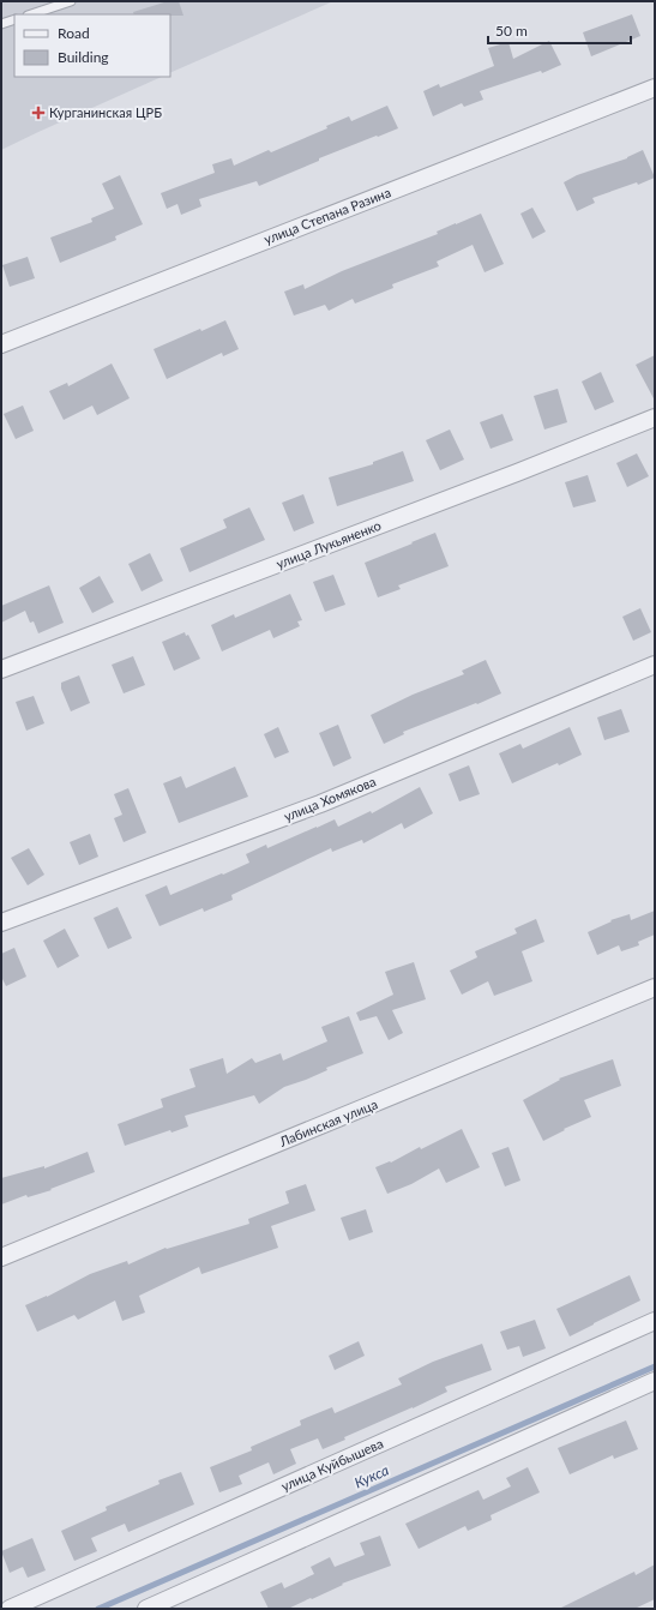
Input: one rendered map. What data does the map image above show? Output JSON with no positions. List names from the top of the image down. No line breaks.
{"streets":{"street":["улица Степана Разина","улица Лукьяненко","улица Хомякова","Лабинская улица","улица Куйбышева"]},"water":["Кукса"],"places":{"health":["Курганинская ЦРБ"]},"legend":["Road","Building"],"scale_bar":"50 m"}
